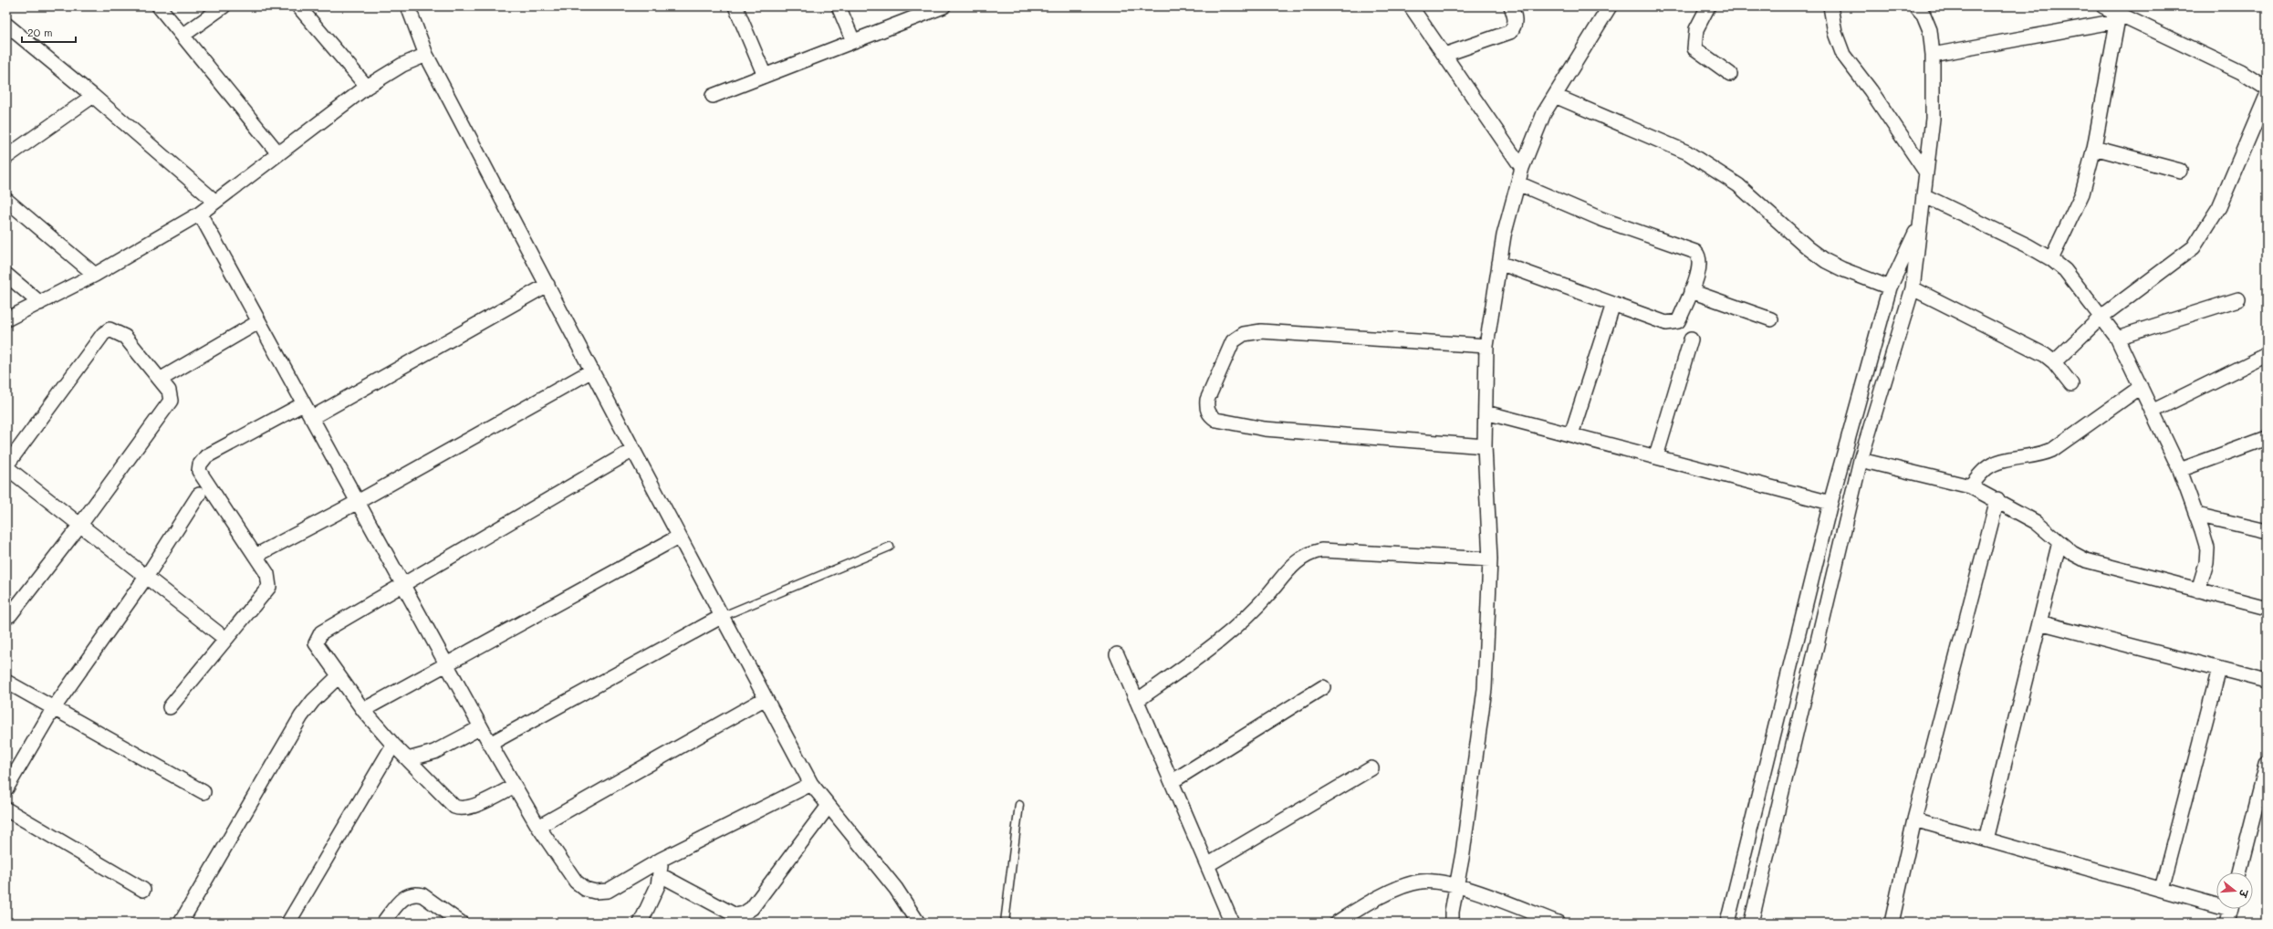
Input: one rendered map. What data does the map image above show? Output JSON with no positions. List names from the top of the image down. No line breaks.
{"scale_bar":"20 m","north":"right"}
